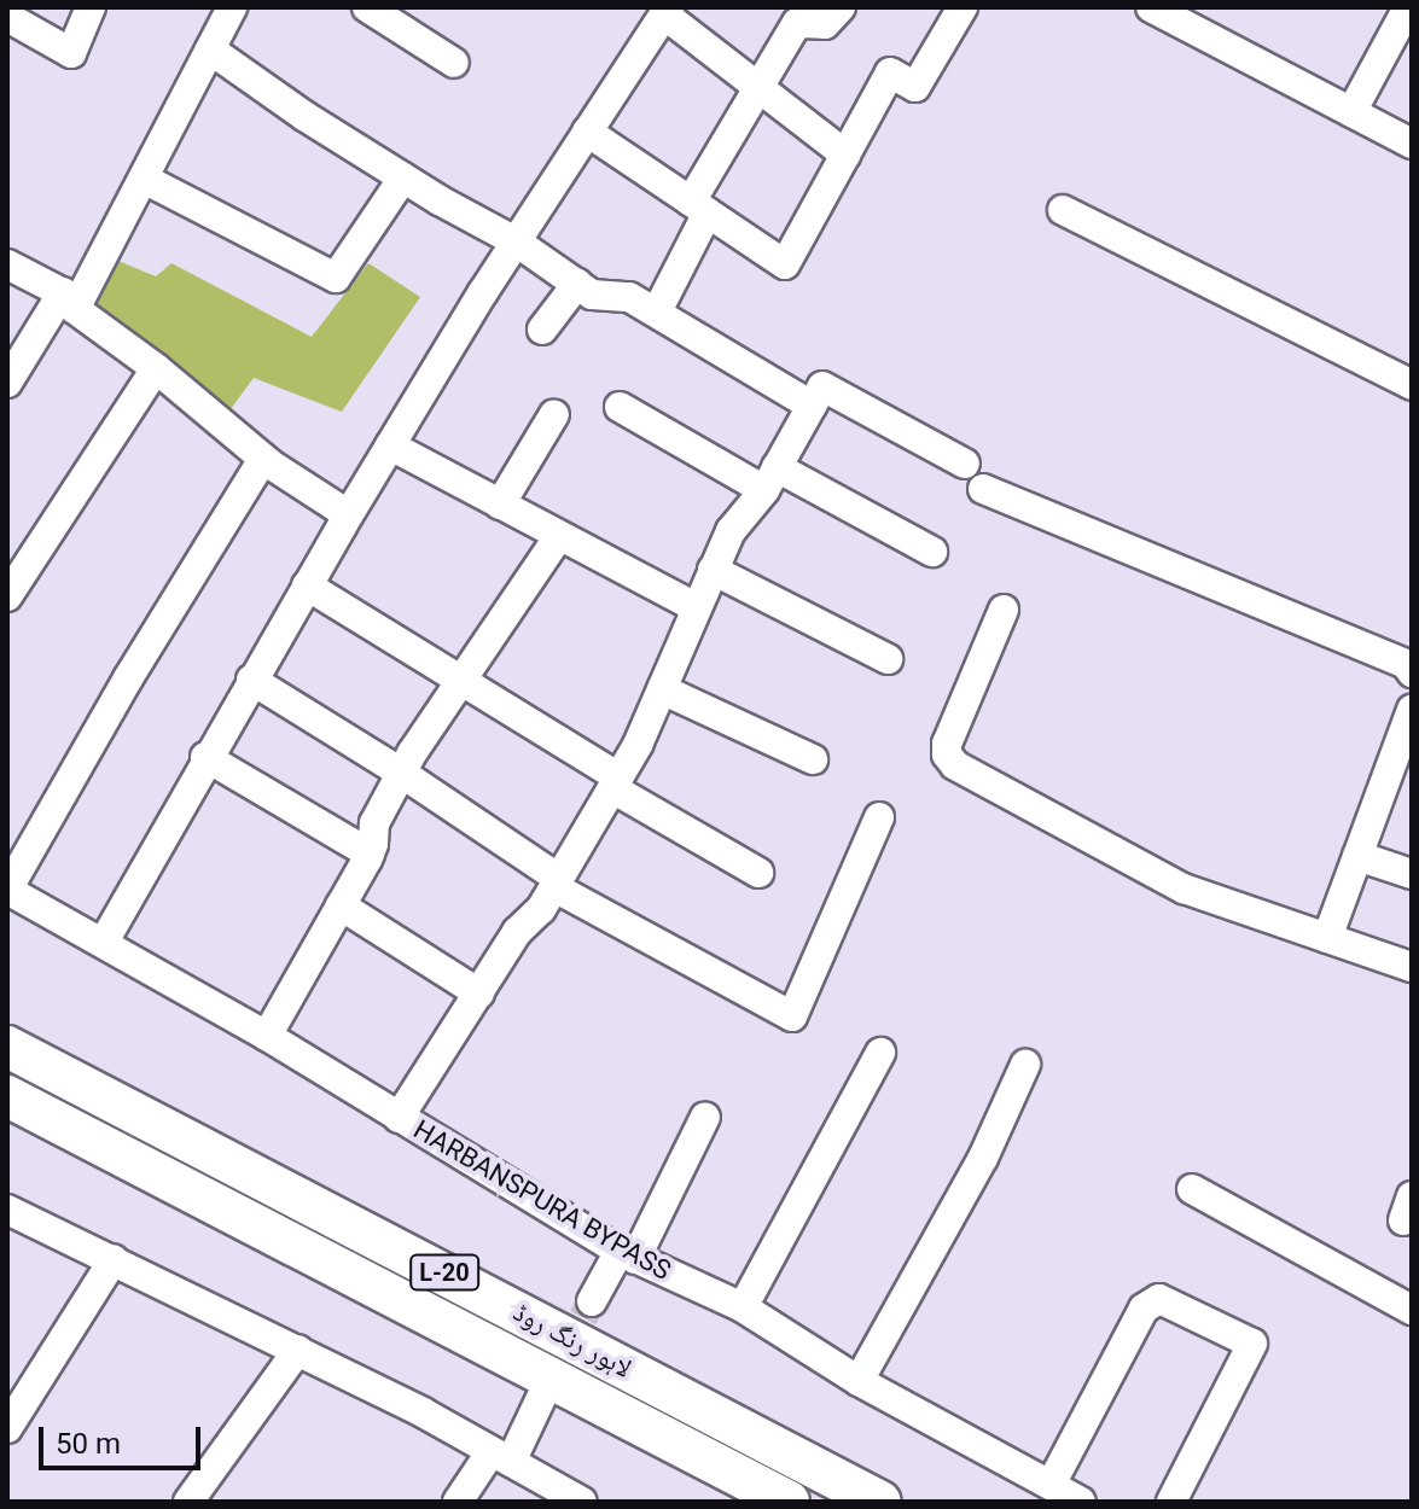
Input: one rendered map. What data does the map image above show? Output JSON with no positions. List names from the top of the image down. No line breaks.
{"streets":{"highway":["L-20","لاہور رنگ روڈ"],"street":["HARBANSPURA BYPASS"]},"scale_bar":"50 m"}
